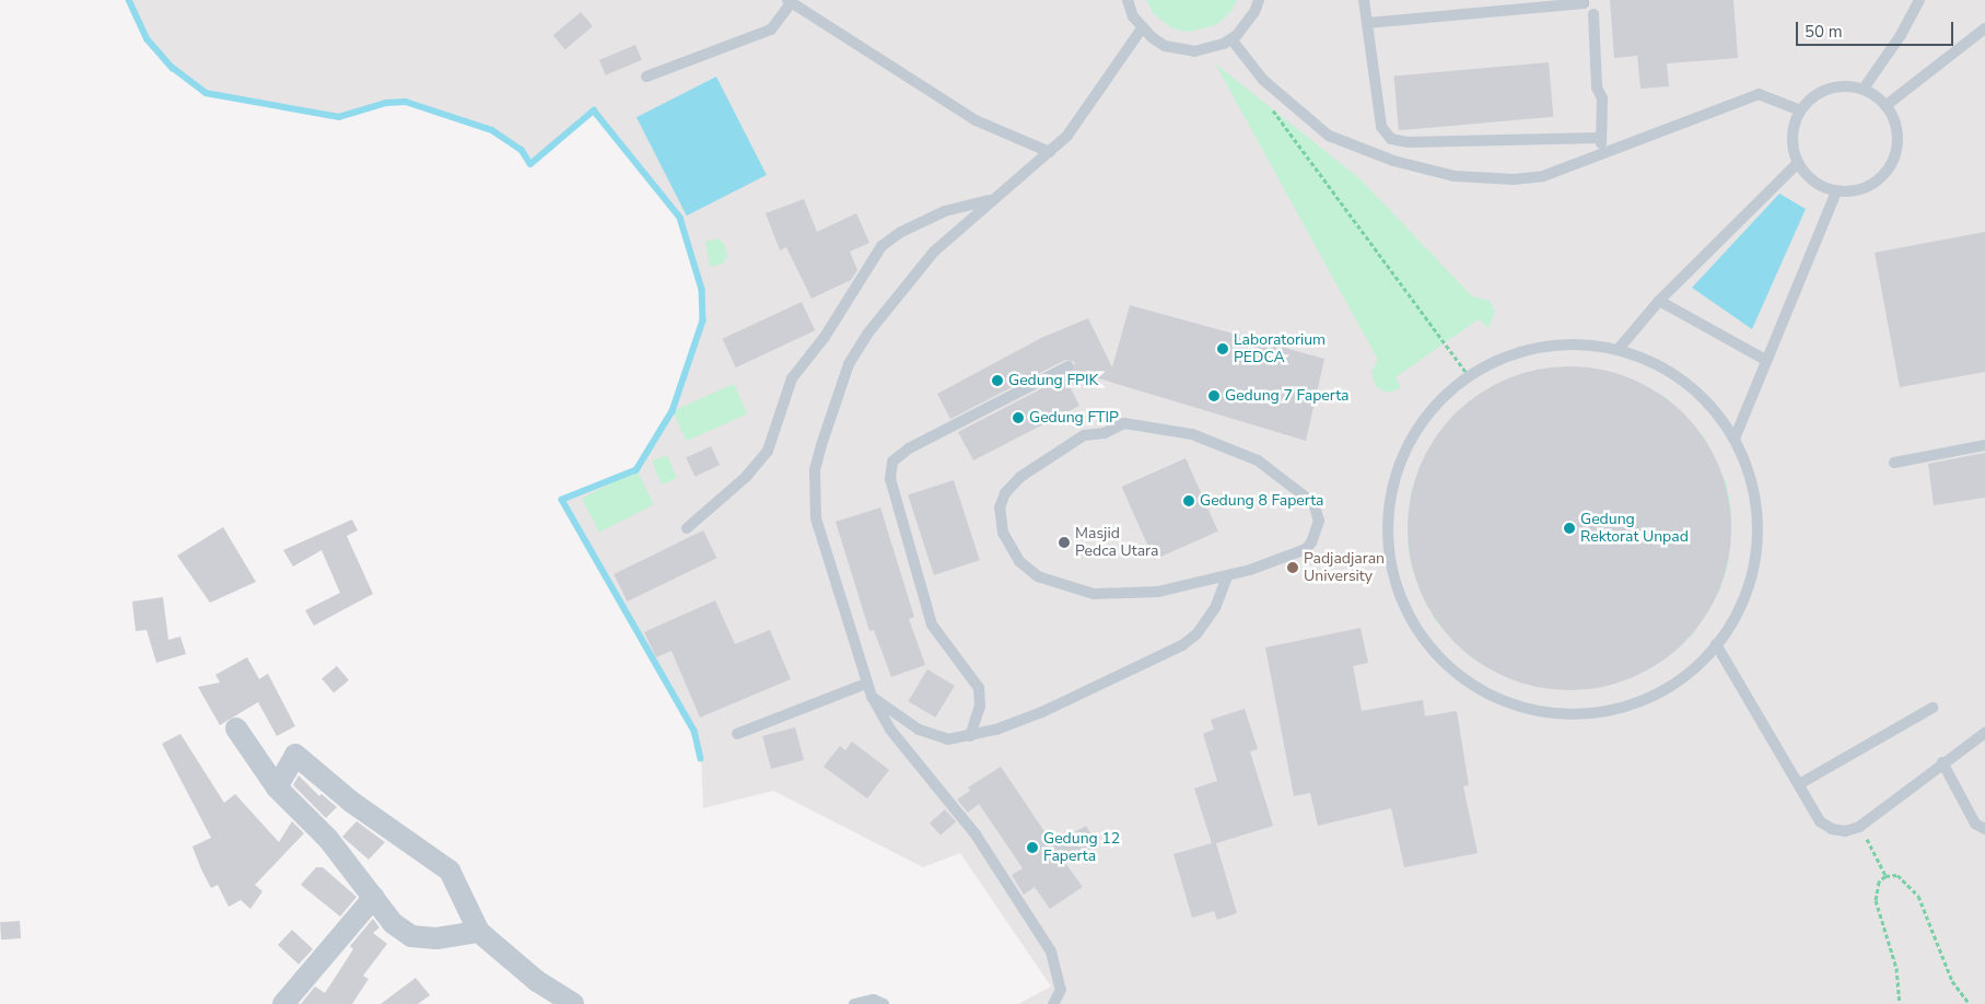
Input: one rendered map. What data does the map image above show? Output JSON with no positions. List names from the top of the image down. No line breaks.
{"places":["Laboratorium PEDCA","Gedung FPIK","Gedung 7 Faperta","Gedung FTIP","Gedung 8 Faperta","Gedung Rektorat Unpad","Masjid Pedca Utara","Padjadjaran University","Gedung 12 Faperta"],"scale_bar":"50 m"}
